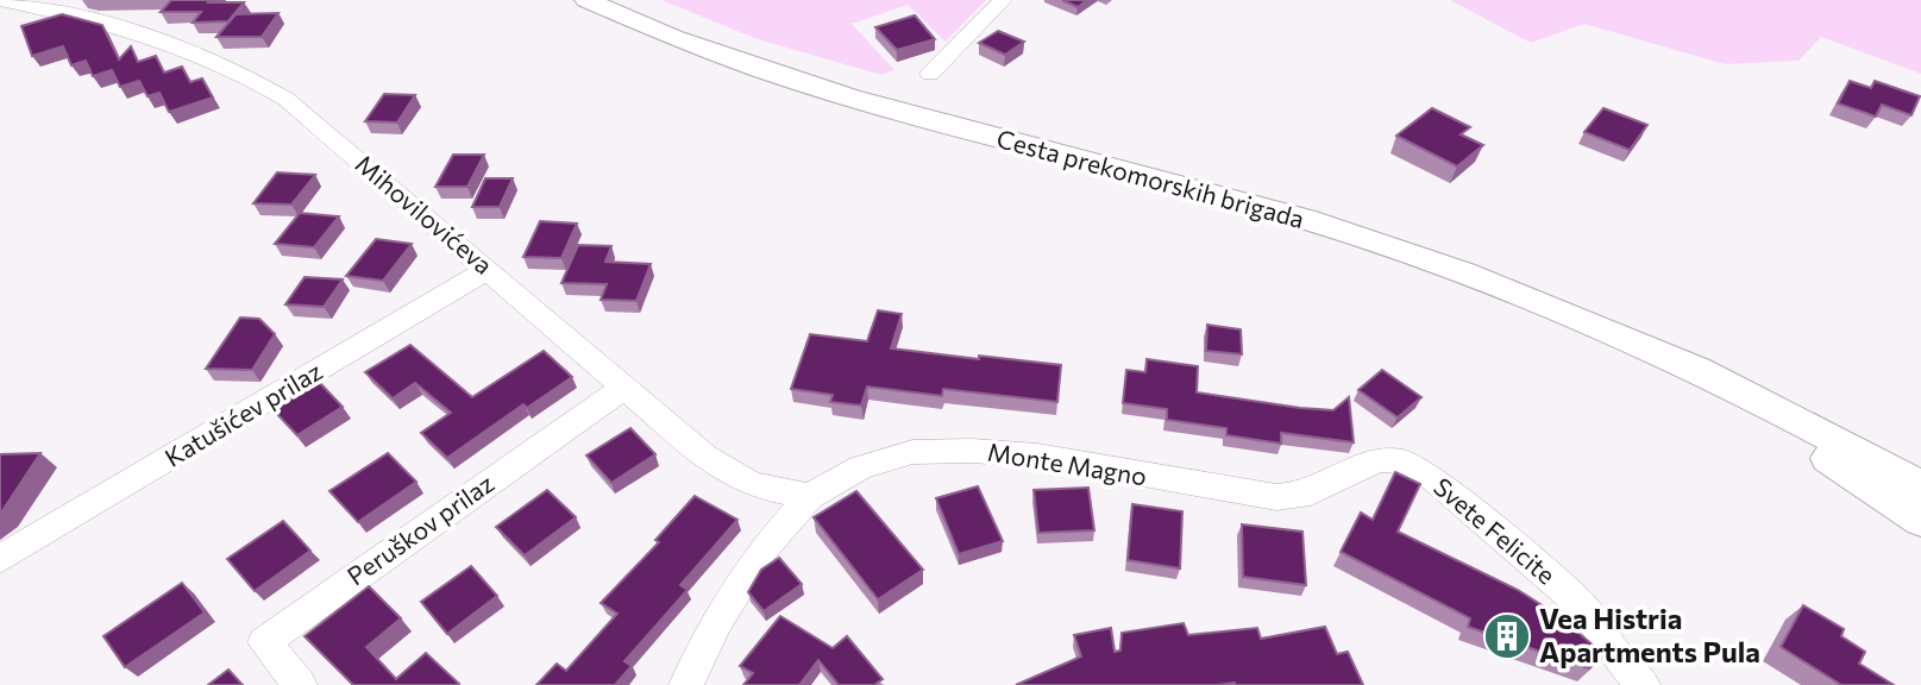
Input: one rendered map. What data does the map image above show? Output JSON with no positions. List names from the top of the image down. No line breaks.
{"streets":{"main road":["Cesta prekomorskih brigada"],"street":["Mihovilovićeva","Katušićev prilaz","Monte Magno","Peruškov prilaz","Svete Felicite"]},"crossings":[["Mihovilovićeva","Katušićev prilaz"],["Mihovilovićeva","Monte Magno"],["Mihovilovićeva","Peruškov prilaz"],["Monte Magno","Svete Felicite"]],"places":{"building":["Vea Histria Apartments Pula"]}}
